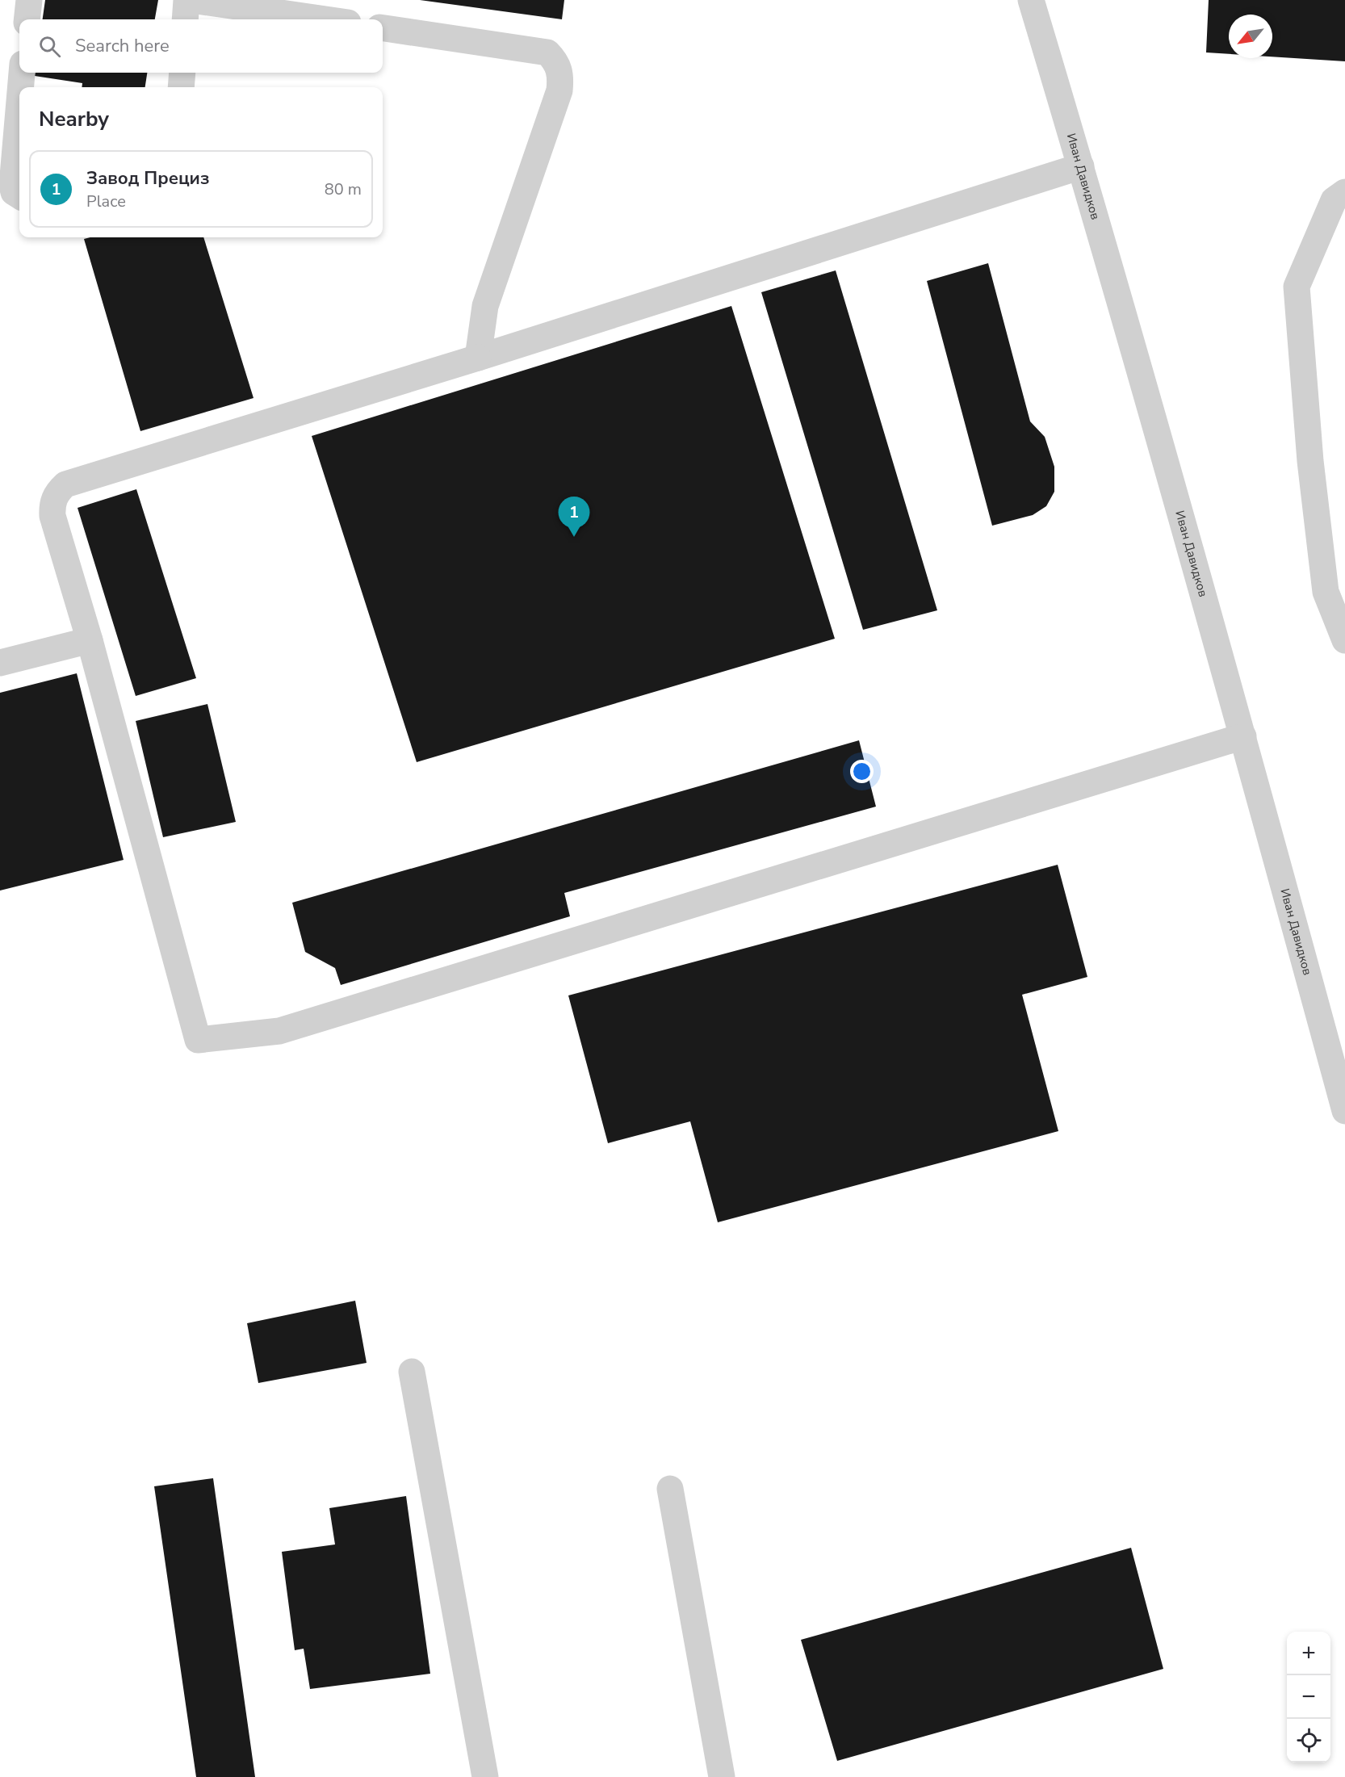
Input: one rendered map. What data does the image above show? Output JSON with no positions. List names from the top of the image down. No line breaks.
{"streets":{"street":["Иван Давидков"]},"north":"bottom left","page":{"search":"Search here","heading":"Nearby","list":[{"mark":"1","name":"Завод Прециз","note":"Place","value":"80 m"}],"pins":"1","map_buttons":["+","−"]}}
